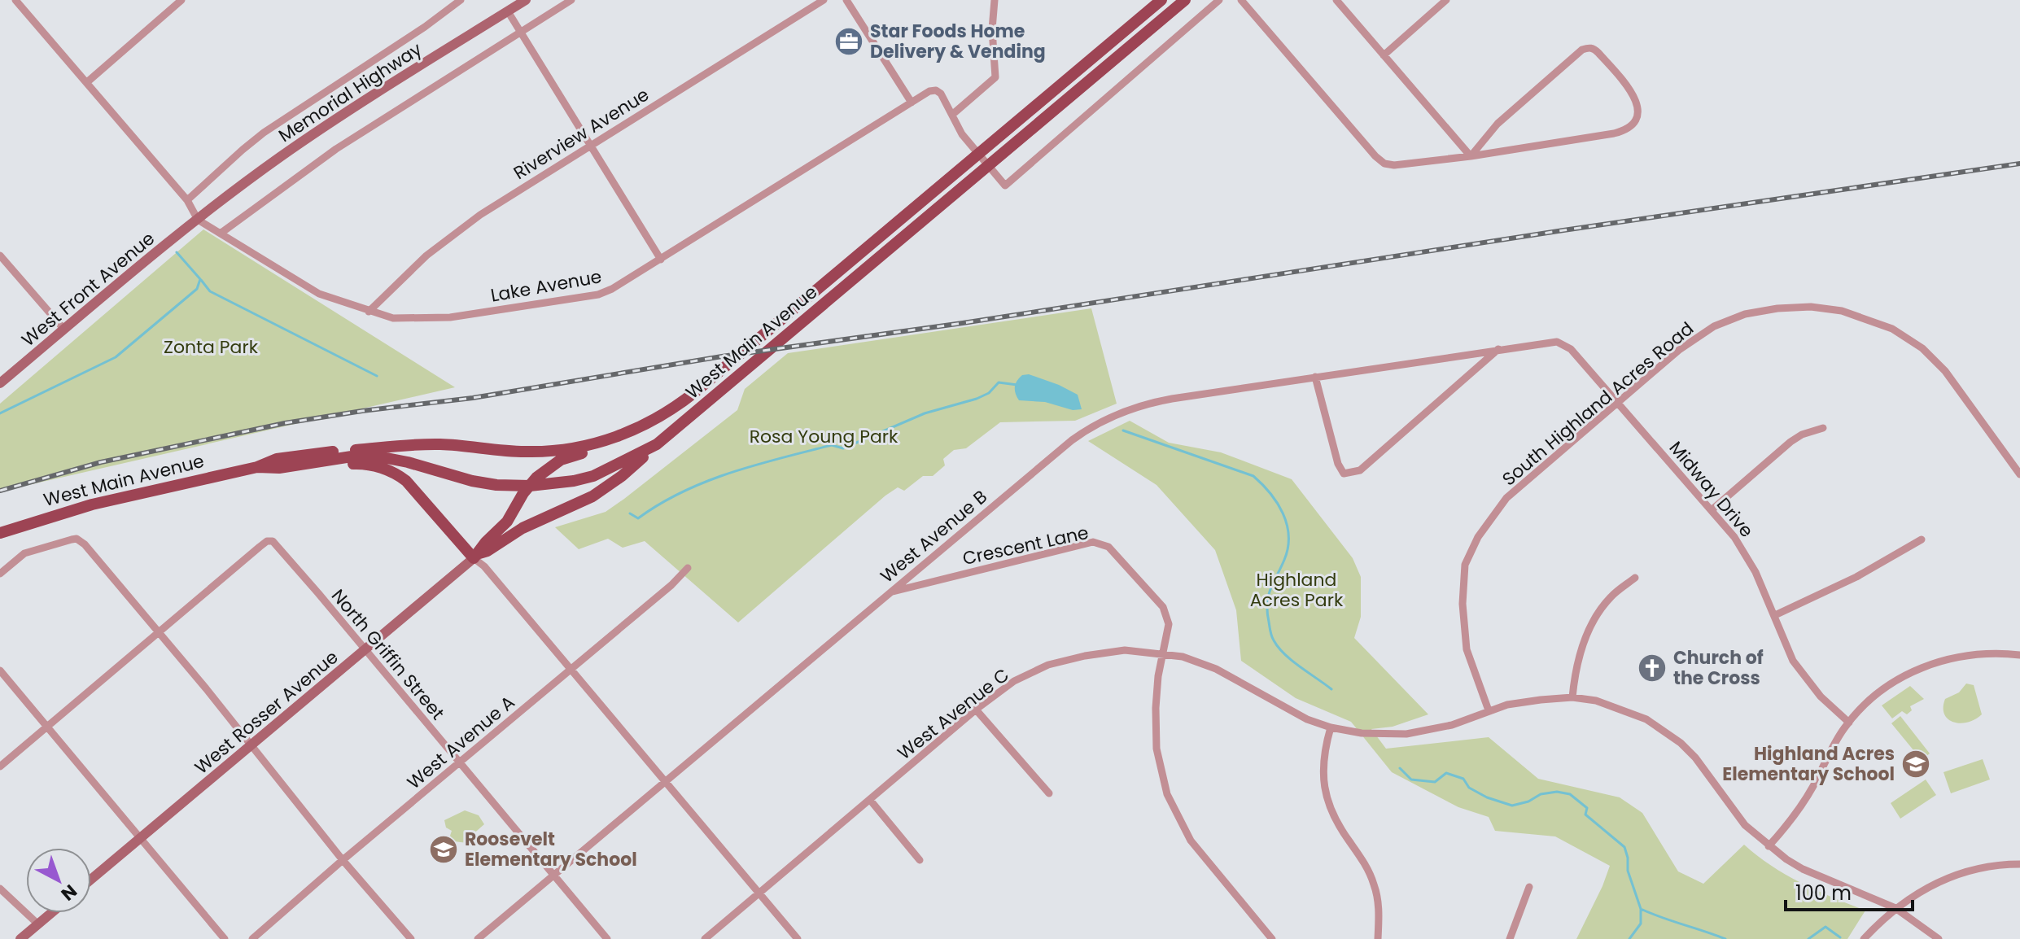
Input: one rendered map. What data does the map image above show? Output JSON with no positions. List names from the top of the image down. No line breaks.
{"streets":{"main road":["West Main Avenue"],"street":["Memorial Highway","Riverview Avenue","Lake Avenue","West Front Avenue","South Highland Acres Road","Midway Drive","West Avenue B","Crescent Lane","North Griffin Street","West Rosser Avenue","West Avenue C","West Avenue A"]},"crossings":[["Memorial Highway","Lake Avenue"],["Memorial Highway","West Front Avenue"],["Riverview Avenue","Lake Avenue"],["Lake Avenue","West Front Avenue"],["South Highland Acres Road","Midway Drive"],["South Highland Acres Road","West Avenue C"],["Midway Drive","West Avenue B"],["West Avenue B","Crescent Lane"],["West Avenue B","North Griffin Street"],["Crescent Lane","West Avenue C"],["North Griffin Street","West Rosser Avenue"],["North Griffin Street","West Avenue A"]],"parks":["Zonta Park","Rosa Young Park","Highland Acres Park"],"places":{"office":["Star Foods Home Delivery & Vending"],"church":["Church of the Cross"],"school or university":["Highland Acres Elementary School","Roosevelt Elementary School"]},"scale_bar":"100 m","north":"bottom right"}
